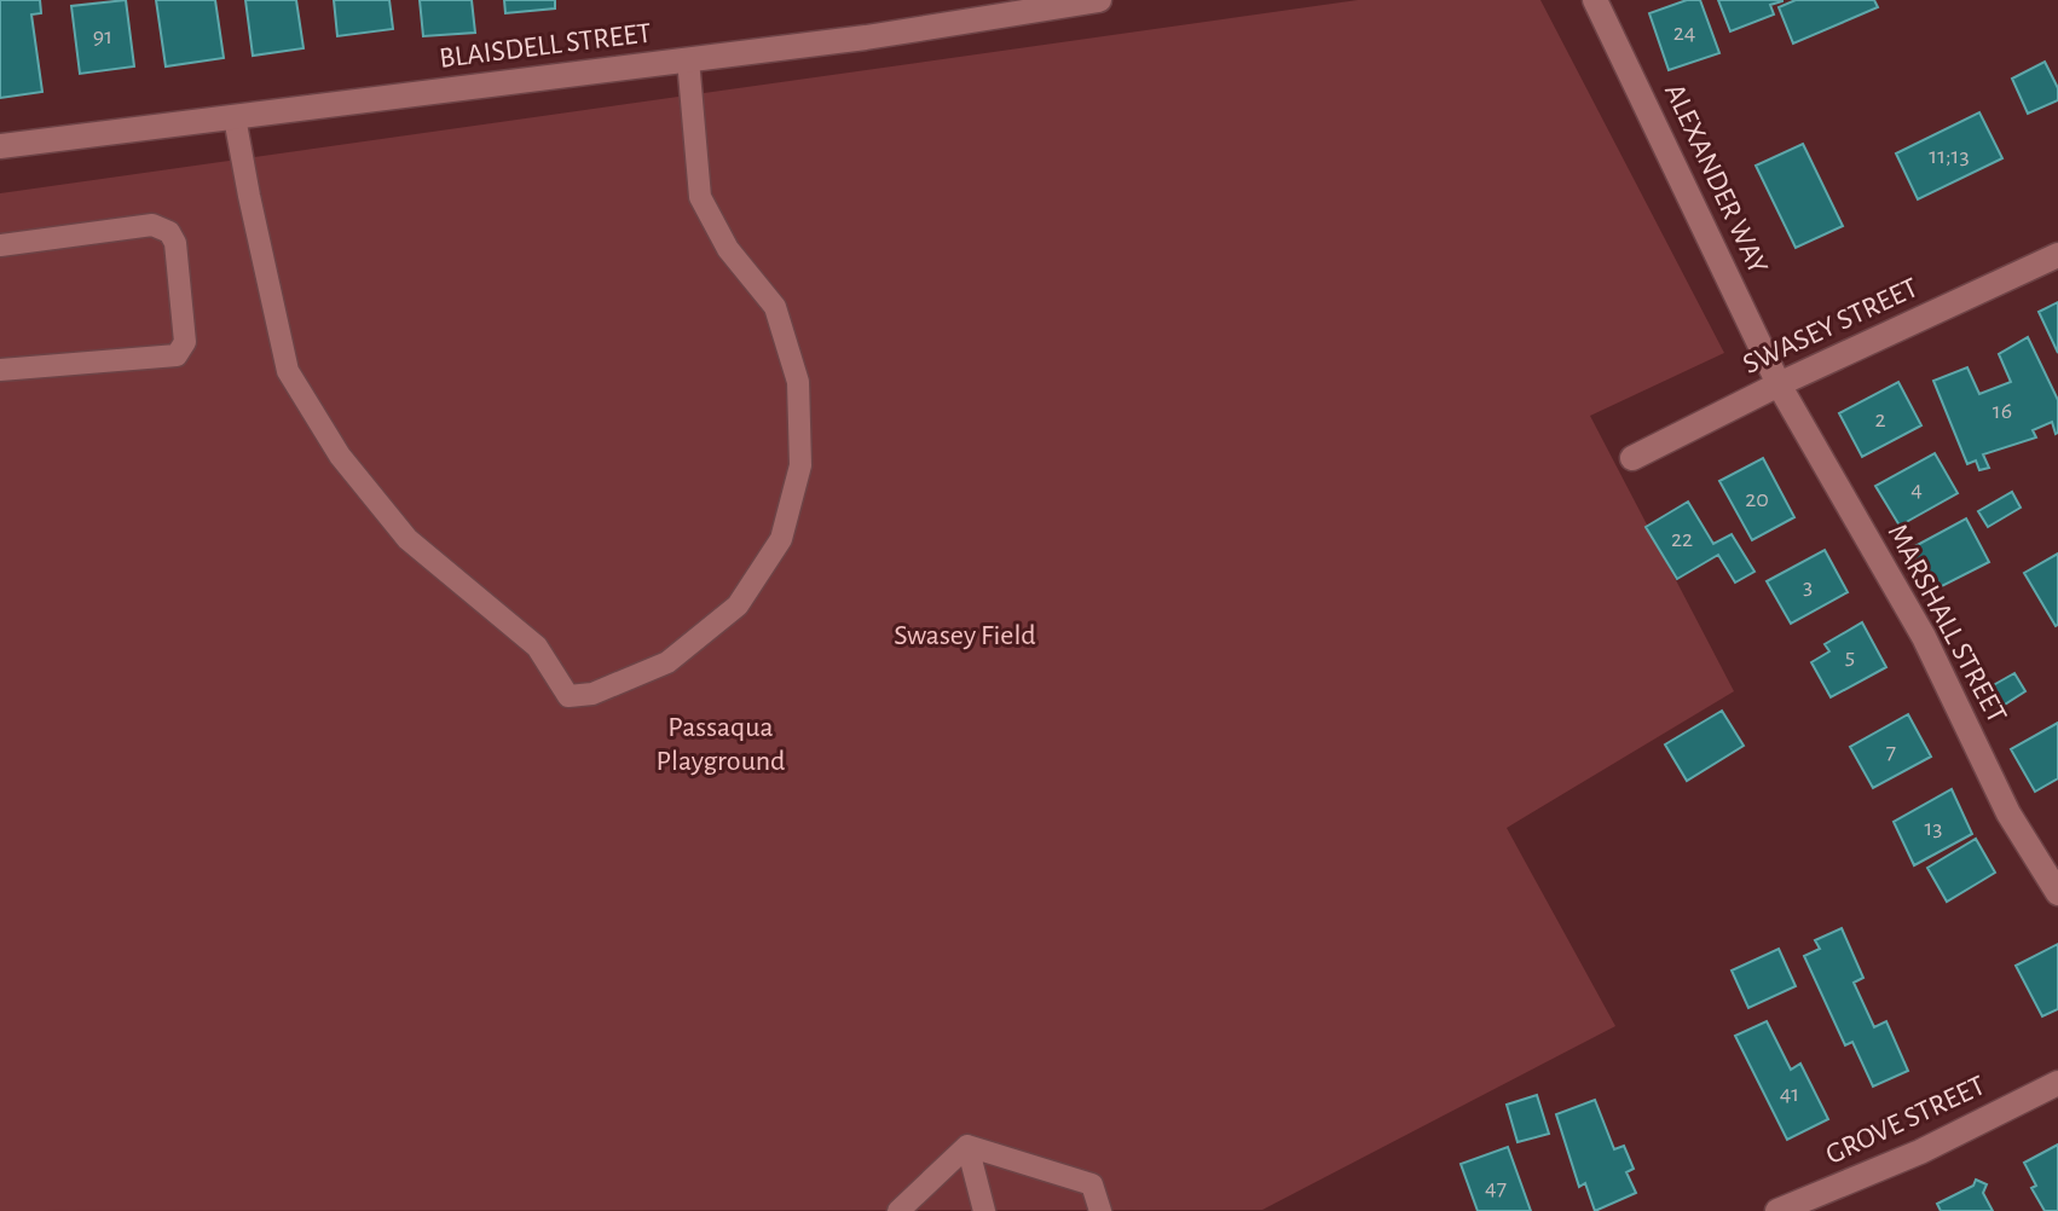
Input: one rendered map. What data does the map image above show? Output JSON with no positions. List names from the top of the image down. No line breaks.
{"streets":{"street":["BLAISDELL STREET","ALEXANDER WAY","SWASEY STREET","MARSHALL STREET","GROVE STREET"]},"crossings":[["ALEXANDER WAY","SWASEY STREET"],["ALEXANDER WAY","MARSHALL STREET"],["SWASEY STREET","MARSHALL STREET"]],"parks":["Swasey Field","Passaqua Playground"],"house_numbers":["24","91","11;13","16","2","4","20","22","3","5","7","13","41","47"]}
